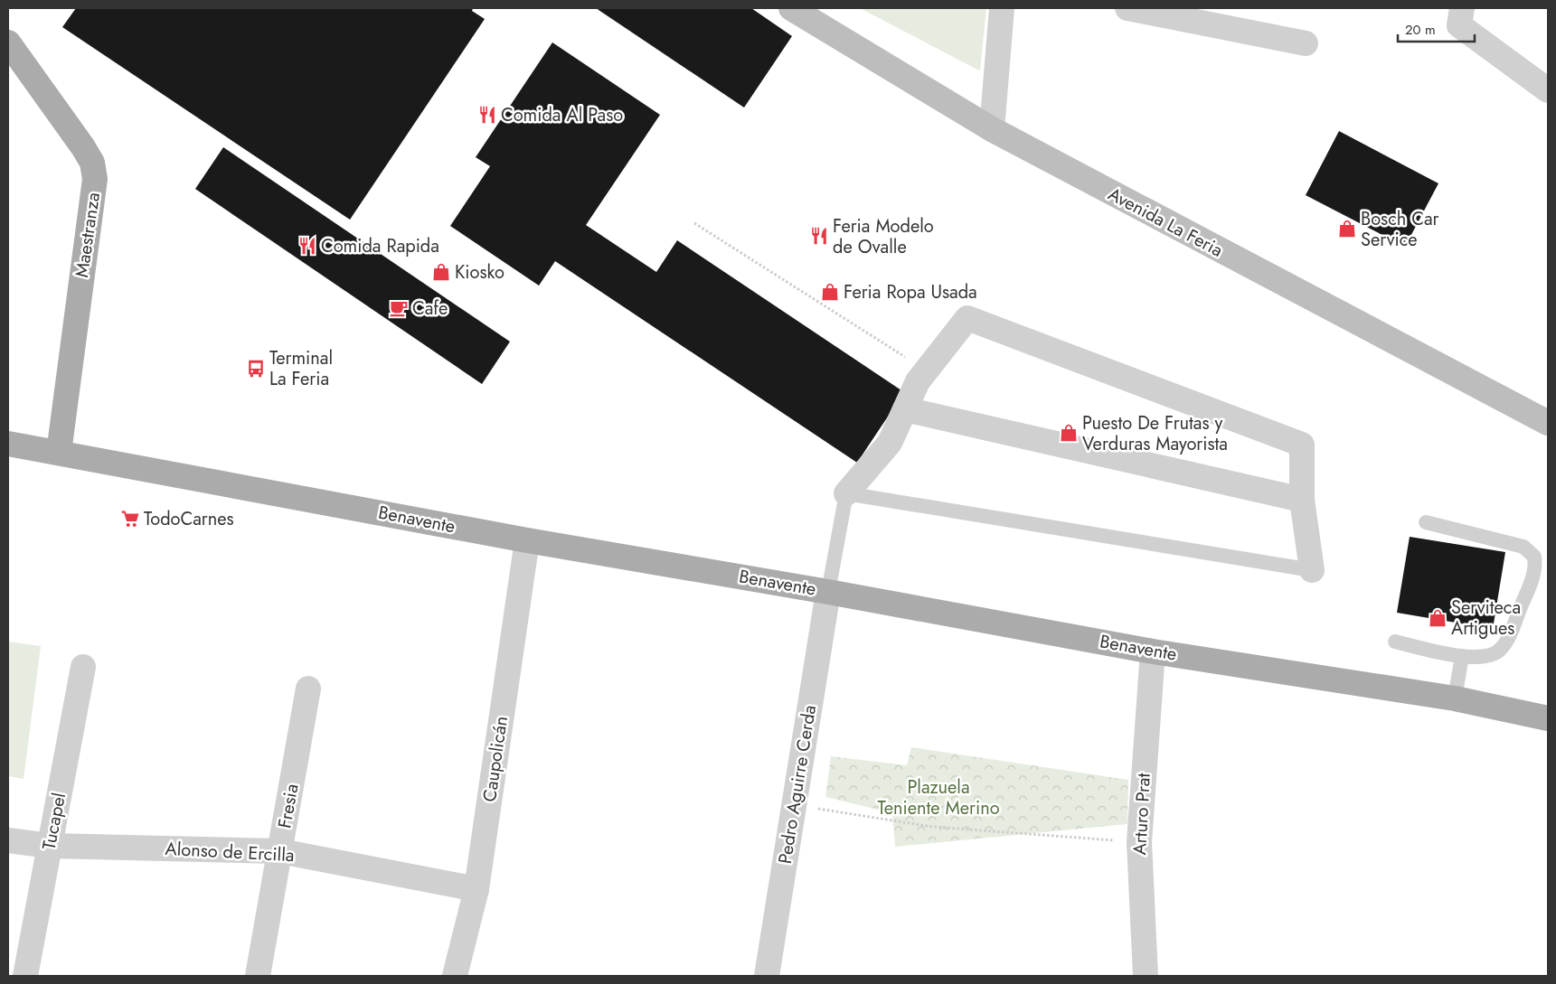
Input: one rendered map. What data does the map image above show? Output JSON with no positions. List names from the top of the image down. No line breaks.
{"streets":{"main road":["Avenida La Feria","Maestranza","Benavente"],"street":["Caupolicán","Pedro Aguirre Cerda","Fresia","Arturo Prat","Tucapel","Alonso de Ercilla"]},"crossings":[["Maestranza","Benavente"],["Benavente","Caupolicán"],["Benavente","Pedro Aguirre Cerda"],["Benavente","Arturo Prat"],["Caupolicán","Alonso de Ercilla"],["Fresia","Alonso de Ercilla"],["Tucapel","Alonso de Ercilla"]],"parks":["Plazuela Teniente Merino"],"places":{"restaurant":["Comida Al Paso","Feria Modelo de Ovalle","Comida Rapida"],"shop":["Bosch Car Service","Kiosko","Feria Ropa Usada","Puesto De Frutas y Verduras Mayorista","Serviteca Artigues"],"cafe":["Cafe"],"bus stop":["Terminal La Feria"],"supermarket":["TodoCarnes"]},"scale_bar":"20 m"}
